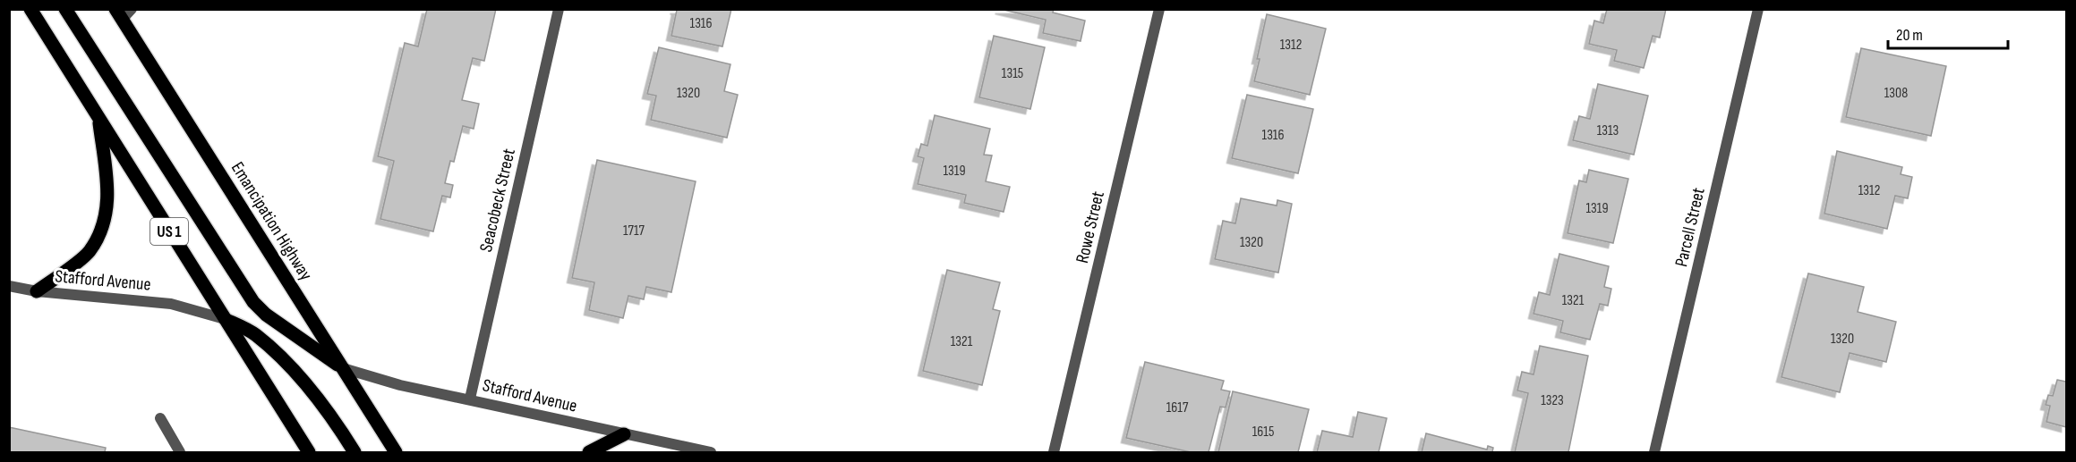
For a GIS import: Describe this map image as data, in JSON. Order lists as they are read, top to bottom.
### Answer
{
  "streets": {
    "main road": ["Emancipation Highway", "US 1"],
    "street": [
      "Seacobeck Street",
      "Rowe Street",
      "Parcell Street",
      "Stafford Avenue"
    ]
  },
  "crossings": [
    ["Seacobeck Street", "Stafford Avenue"],
    ["Emancipation Highway", "Stafford Avenue"],
    ["US 1", "Stafford Avenue"]
  ],
  "house_numbers": [
    "1316",
    "1312",
    "1315",
    "1320",
    "1308",
    "1313",
    "1316",
    "1319",
    "1312",
    "1319",
    "1717",
    "1320",
    "1321",
    "1320",
    "1321",
    "1323",
    "1617",
    "1615"
  ],
  "scale_bar": "20 m"
}
